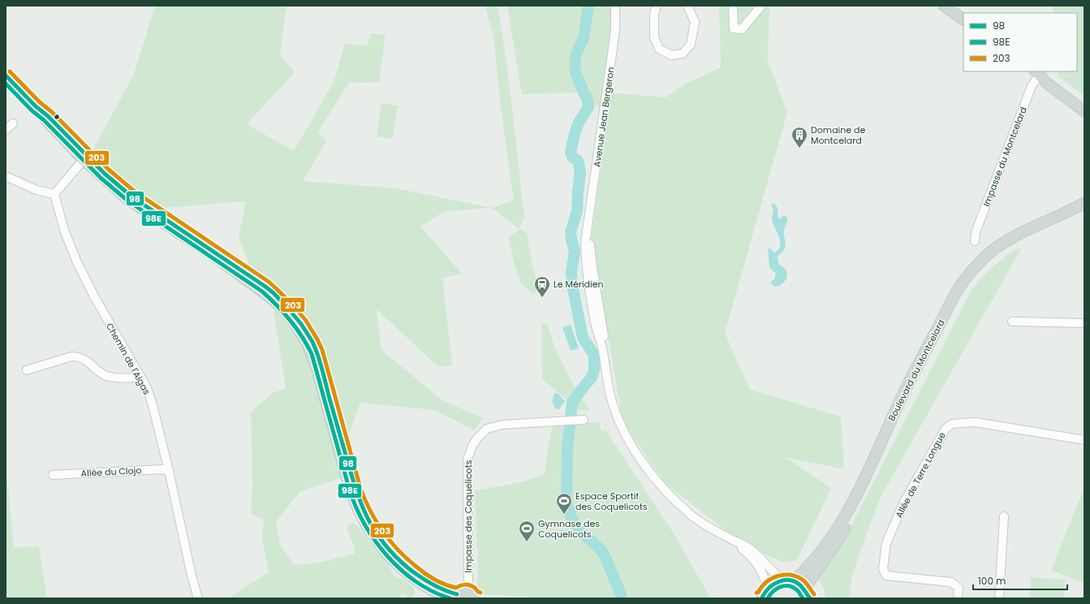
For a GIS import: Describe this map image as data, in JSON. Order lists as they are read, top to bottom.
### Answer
{
  "streets": {
    "main road": ["Boulevard du Montcelard"],
    "street": [
      "Avenue Jean Bergeron",
      "Impasse du Montcelard",
      "Chemin de l'Aigas",
      "Allée du Clojo",
      "Allée de Terre Longue",
      "Impasse des Coquelicots"
    ]
  },
  "crossings": [
    ["Avenue Jean Bergeron", "Boulevard du Montcelard"],
    ["Chemin de l'Aigas", "Allée du Clojo"]
  ],
  "places": {
    "building": ["Domaine de Montcelard"],
    "station": ["Le Méridien"],
    "sports": ["Espace Sportif des Coquelicots", "Gymnase des Coquelicots"]
  },
  "lines": ["transit line 203", "transit line 98", "transit line 98E"],
  "legend": ["98", "98E", "203"],
  "scale_bar": "100 m"
}
